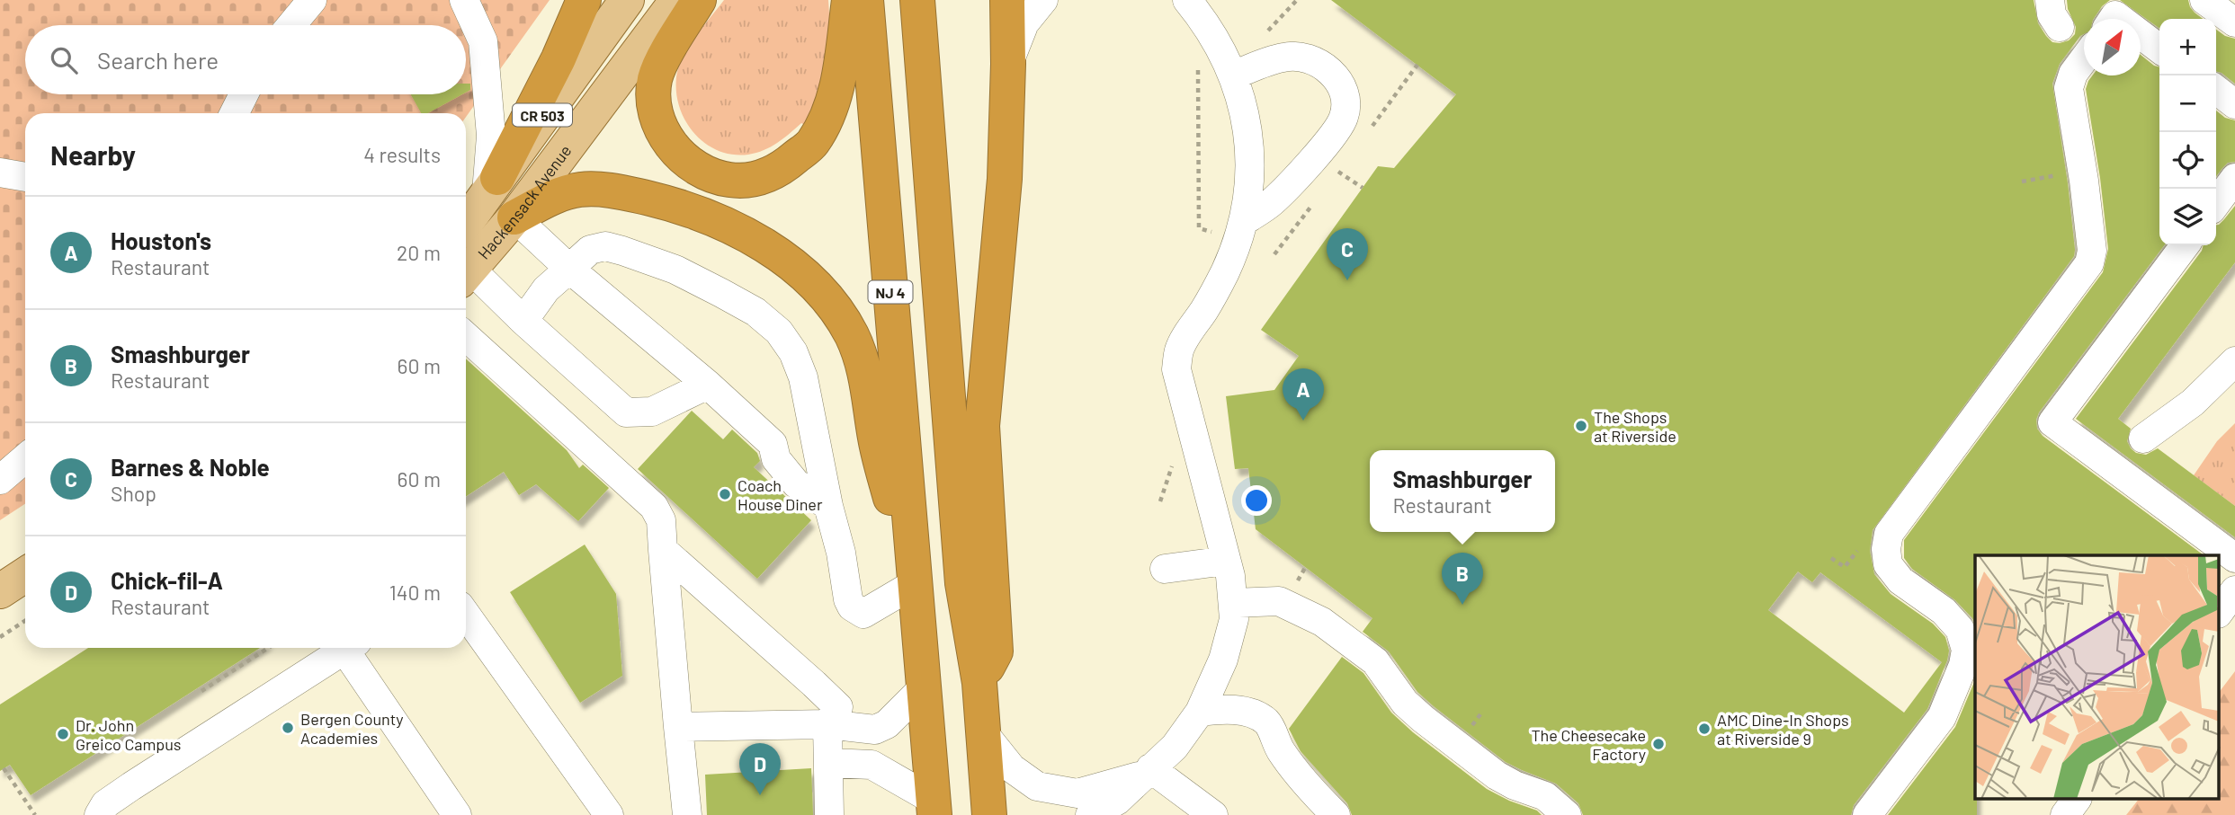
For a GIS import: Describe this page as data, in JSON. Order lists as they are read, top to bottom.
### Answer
{
  "streets": {
    "highway": ["NJ 4"],
    "main road": ["CR 503", "Hackensack Avenue"]
  },
  "places": [
    "The Shops at Riverside",
    "Coach House Diner",
    "Bergen County Academies",
    "AMC Dine-In Shops at Riverside 9",
    "Dr. John Greico Campus",
    "The Cheesecake Factory"
  ],
  "north": "top right",
  "page": {
    "map_buttons": ["+", "−"],
    "search": "Search here",
    "heading": ["Nearby", "4 results"],
    "list": [
      {
        "mark": "A",
        "name": "Houston's",
        "note": "Restaurant",
        "value": "20 m"
      },
      {
        "mark": "B",
        "name": "Smashburger",
        "note": "Restaurant",
        "value": "60 m"
      },
      {
        "mark": "C",
        "name": "Barnes & Noble",
        "note": "Shop",
        "value": "60 m"
      },
      {
        "mark": "D",
        "name": "Chick-fil-A",
        "note": "Restaurant",
        "value": "140 m"
      }
    ],
    "pins": [
      "C",
      "A",
      "B",
      "D"
    ],
    "popup": ["Smashburger", "Restaurant"]
  }
}
